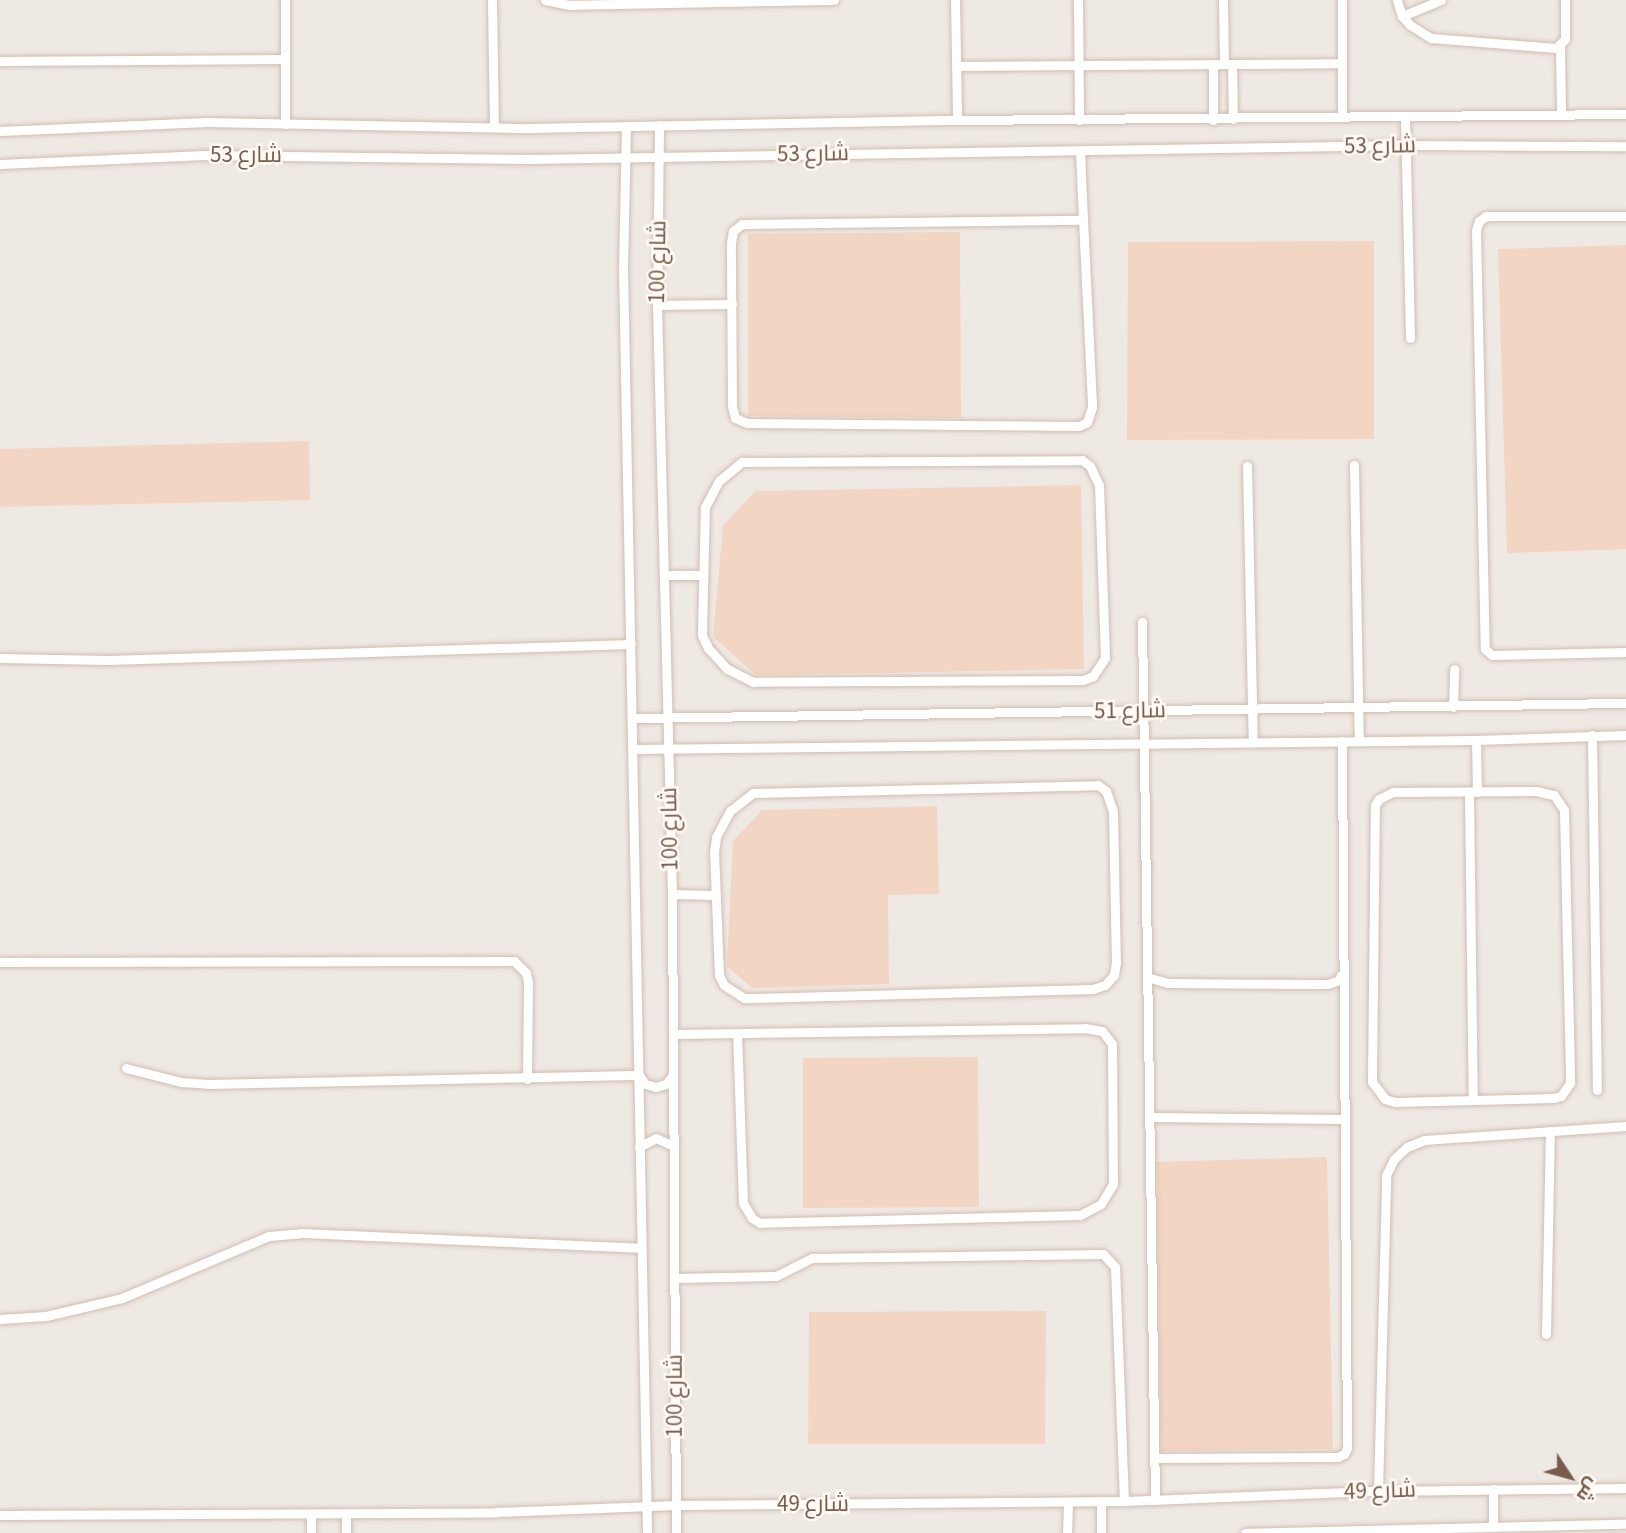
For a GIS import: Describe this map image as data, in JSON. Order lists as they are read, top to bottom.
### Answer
{
  "streets": {
    "lane": [
      "شارع 53",
      "شارع 100",
      "شارع 51",
      "شارع 49"
    ]
  },
  "crossings": [
    ["شارع 53", "شارع 100"],
    ["شارع 100", "شارع 51"],
    ["شارع 100", "شارع 49"]
  ],
  "north": "bottom right"
}
